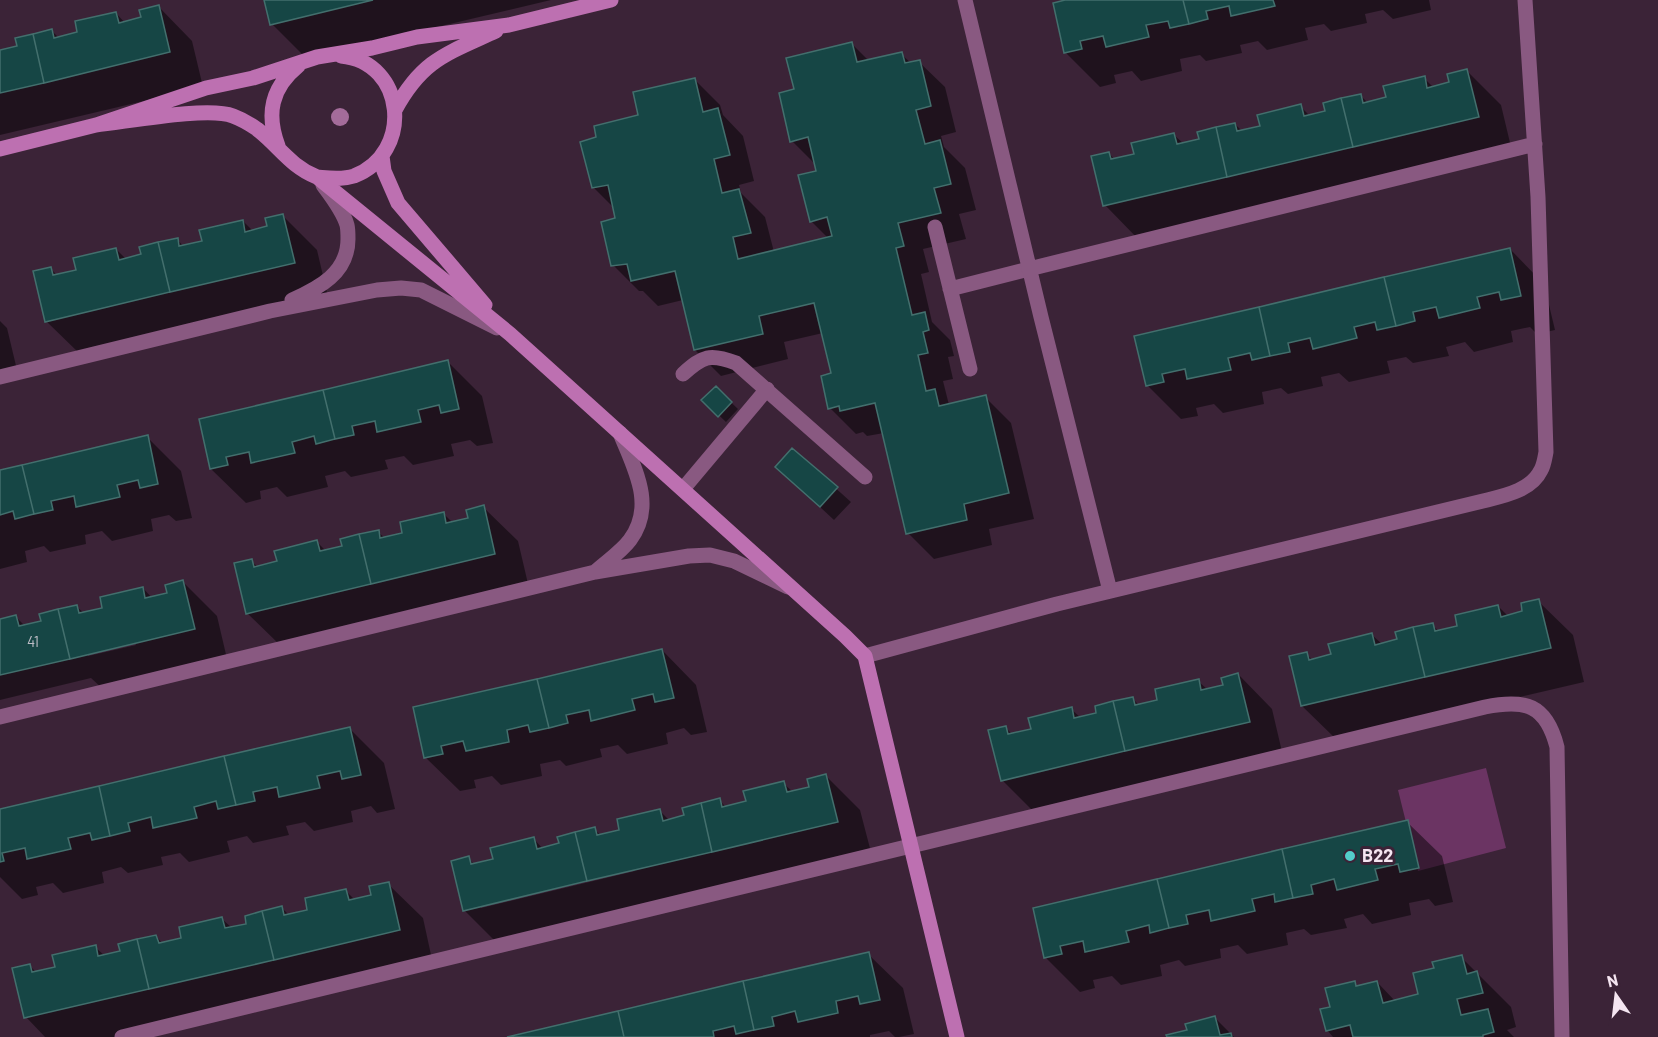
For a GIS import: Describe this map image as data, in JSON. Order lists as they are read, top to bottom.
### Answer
{
  "places": ["B22"],
  "house_numbers": ["41"],
  "north": "top"
}
